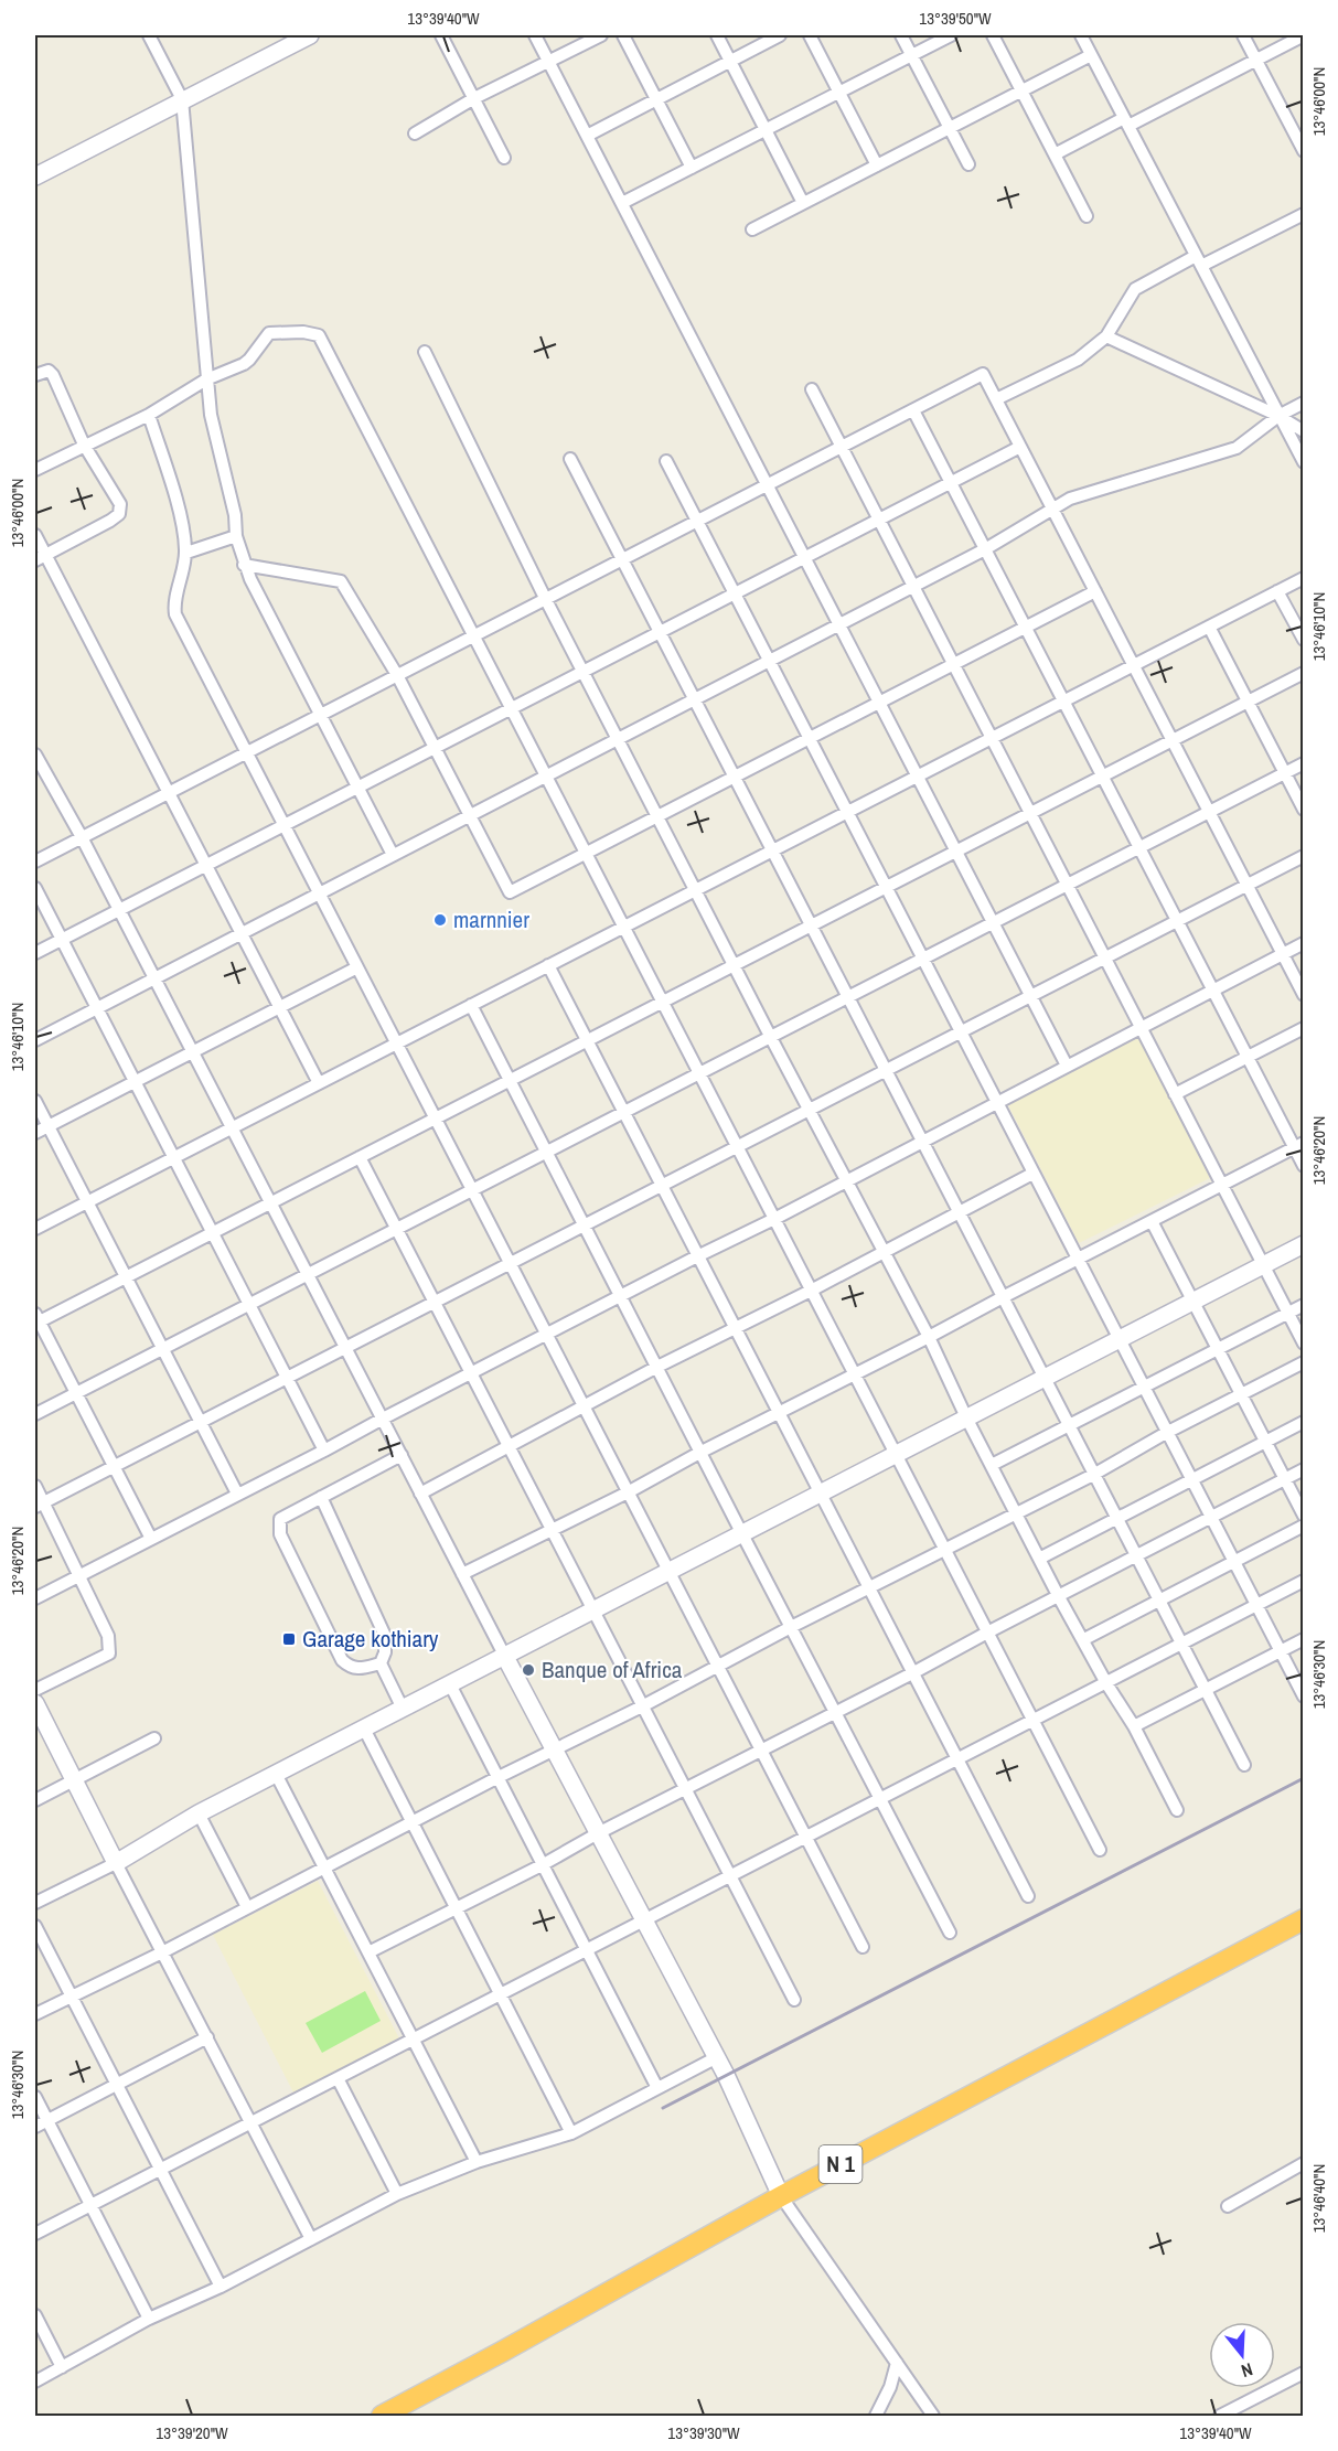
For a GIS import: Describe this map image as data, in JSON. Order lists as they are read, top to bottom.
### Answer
{
  "streets": {
    "highway": ["N 1"]
  },
  "places": {
    "other": ["marnnier", "Banque of Africa"],
    "transit": ["Garage kothiary"]
  },
  "north": "bottom",
  "coordinates": [
    "13°39'40\"W",
    "13°39'50\"W",
    "13°46'00\"N",
    "13°46'10\"N",
    "13°46'20\"N",
    "13°46'30\"N",
    "13°46'40\"N",
    "13°39'20\"W",
    "13°39'30\"W"
  ]
}
